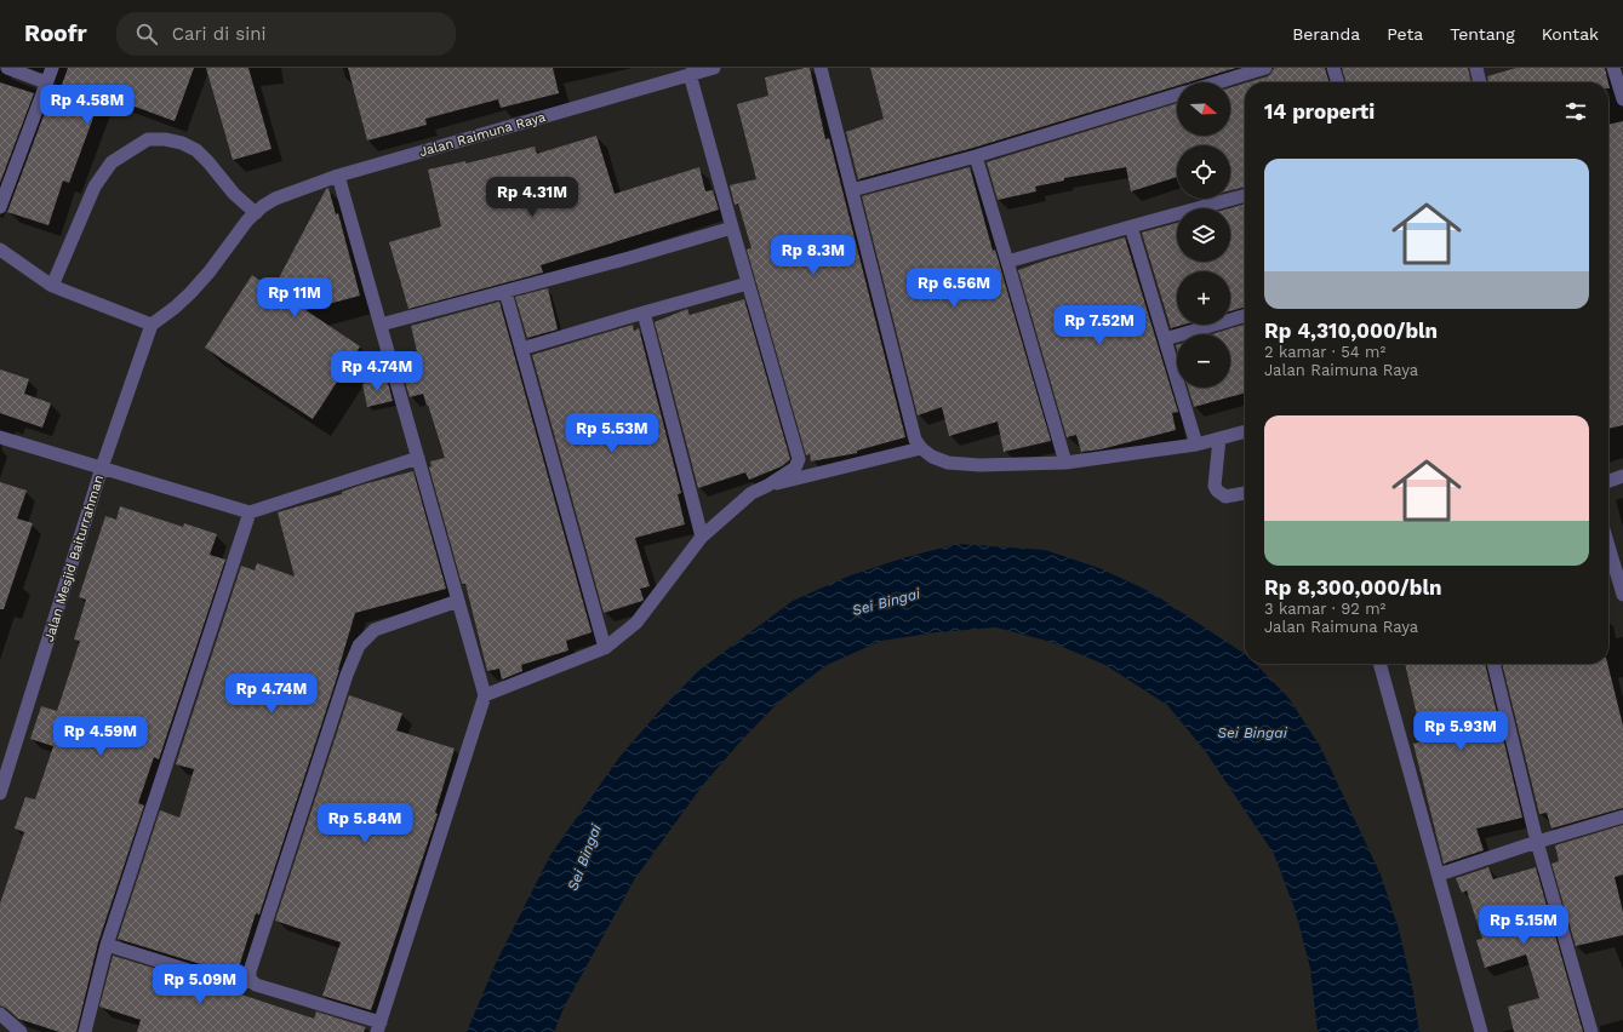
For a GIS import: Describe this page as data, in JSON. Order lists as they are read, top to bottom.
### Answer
{
  "streets": {
    "street": ["Jalan Raimuna Raya", "Jalan Mesjid Baiturrahman"]
  },
  "crossings": [
    ["Jalan Raimuna Raya", "Jalan Mesjid Baiturrahman"]
  ],
  "water": ["Sei Bingai"],
  "north": "right",
  "page": {
    "header": "Roofr",
    "search": "Cari di sini",
    "nav": [
      "Beranda",
      "Peta",
      "Tentang",
      "Kontak"
    ],
    "map_buttons": ["+", "−"],
    "heading": "14 properti",
    "price": [
      "Rp 4.58M",
      "Rp 4.31M",
      "Rp 8.3M",
      "Rp 6.56M",
      "Rp 11M",
      "Rp 7.52M",
      "Rp 4.74M",
      "Rp 5.53M",
      "Rp 4.74M",
      "Rp 5.93M",
      "Rp 4.59M",
      "Rp 5.84M",
      "Rp 5.15M",
      "Rp 5.09M"
    ],
    "list": [
      {
        "name": "Rp 4,310,000/bln",
        "note": "2 kamar · 54 m² · Jalan Raimuna Raya"
      },
      {
        "name": "Rp 8,300,000/bln",
        "note": "3 kamar · 92 m² · Jalan Raimuna Raya"
      }
    ]
  }
}
